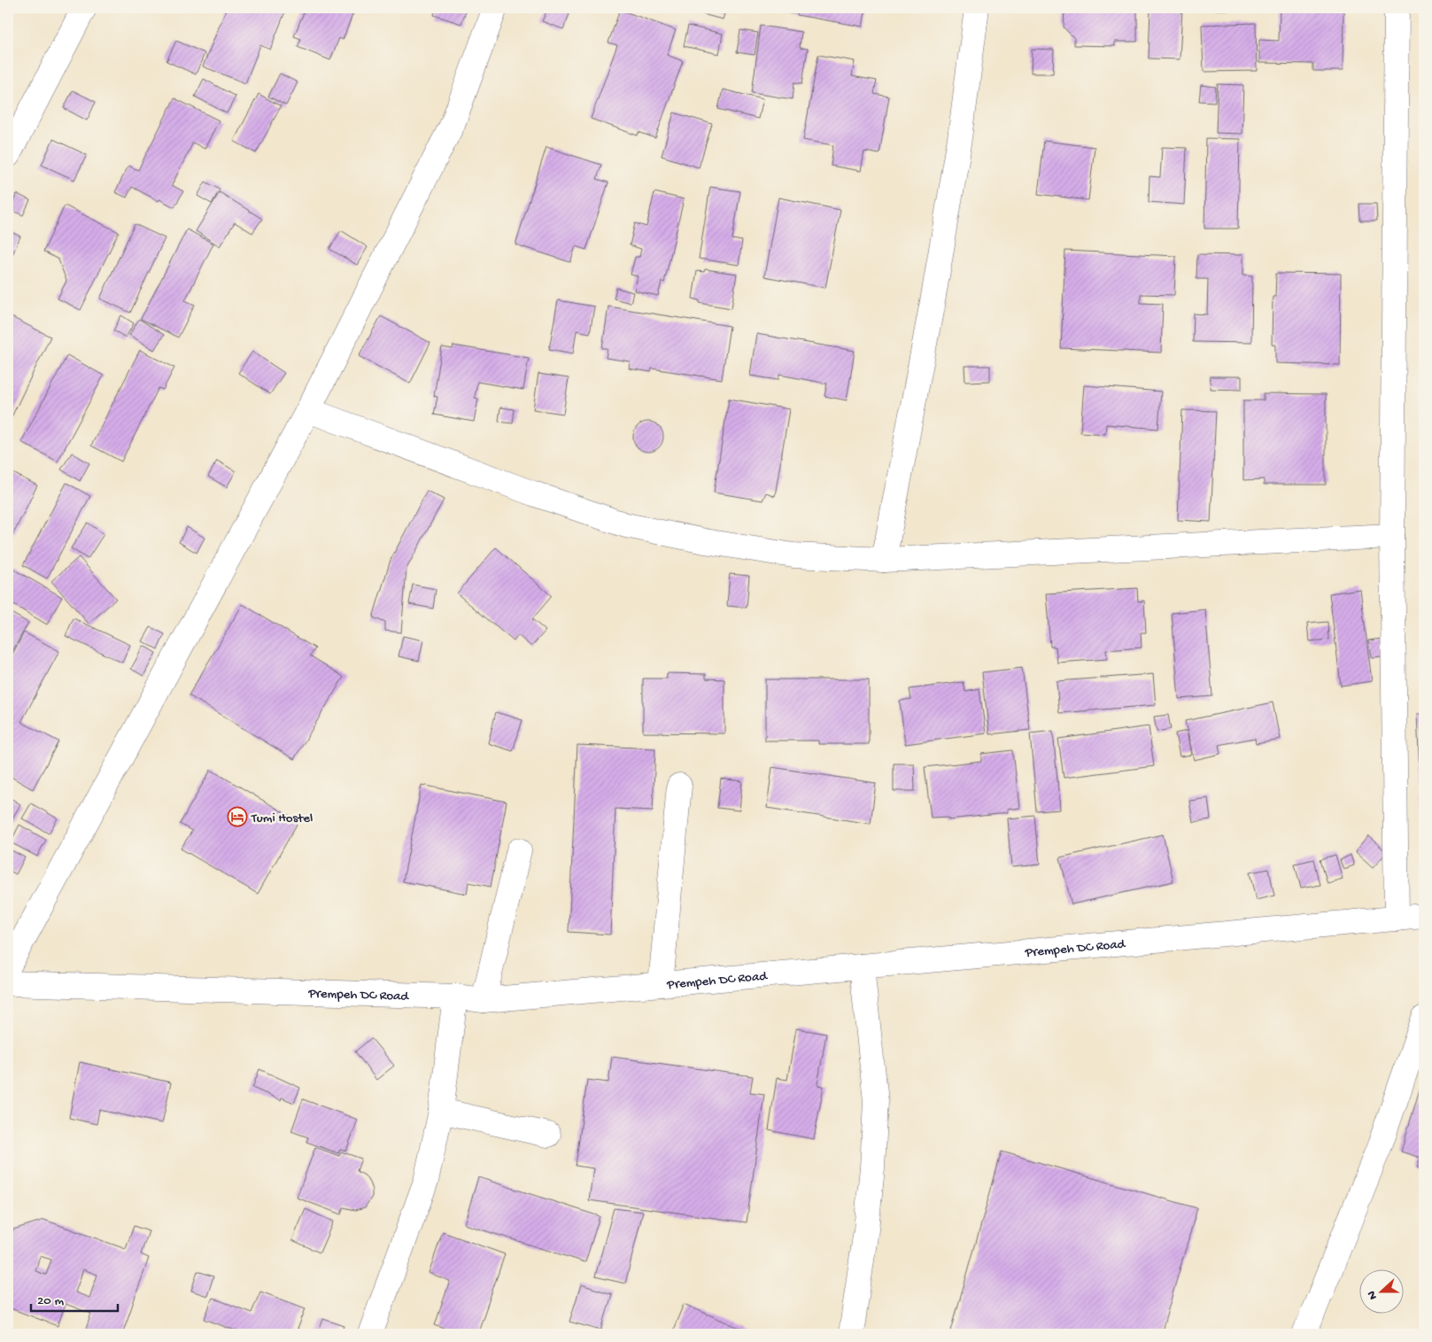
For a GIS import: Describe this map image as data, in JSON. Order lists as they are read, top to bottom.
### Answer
{
  "streets": {
    "street": ["Prempeh DC Road"]
  },
  "places": {
    "hotel": ["Tumi Hostel"]
  },
  "scale_bar": "20 m",
  "north": "left"
}
